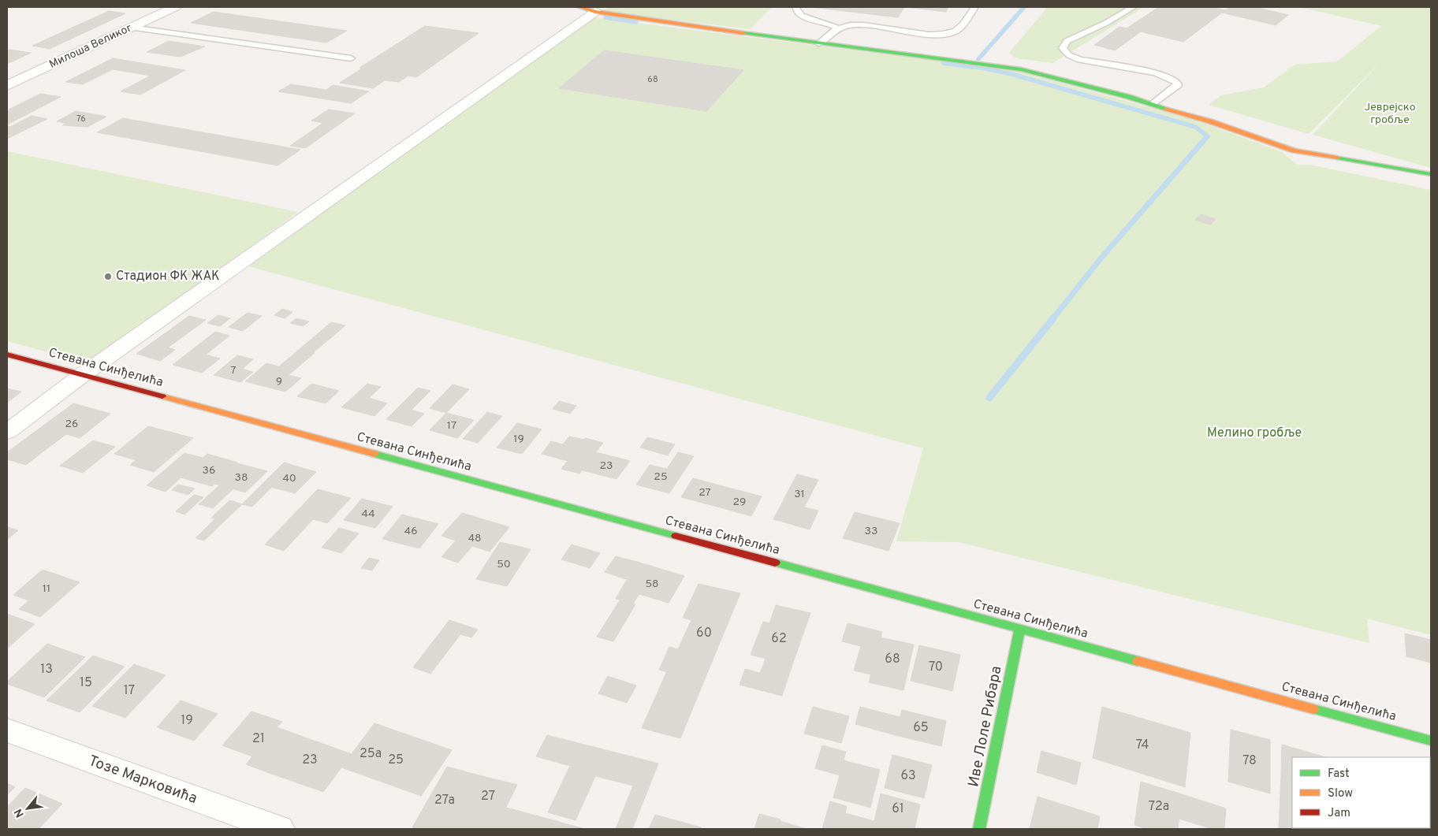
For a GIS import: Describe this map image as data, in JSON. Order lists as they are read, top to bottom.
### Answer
{
  "streets": {
    "street": [
      "Милоша Великог",
      "Стевана Синђелића",
      "Иве Лоле Рибара",
      "Тозе Марковића"
    ]
  },
  "crossings": [
    ["Стевана Синђелића", "Иве Лоле Рибара"]
  ],
  "parks": ["Јеврејско гробље", "Мелино гробље"],
  "places": ["Стадион ФК ЖАК"],
  "house_numbers": [
    "68",
    "76",
    "7",
    "9",
    "26",
    "17",
    "19",
    "23",
    "36",
    "25",
    "38",
    "40",
    "27",
    "31",
    "29",
    "44",
    "46",
    "33",
    "48",
    "50",
    "58",
    "11",
    "60",
    "62",
    "68",
    "70",
    "13",
    "15",
    "17",
    "19",
    "65",
    "21",
    "74",
    "25a",
    "23",
    "25",
    "78",
    "63",
    "27",
    "27a",
    "72a",
    "61"
  ],
  "legend": ["Fast", "Slow", "Jam"],
  "north": "bottom left"
}
